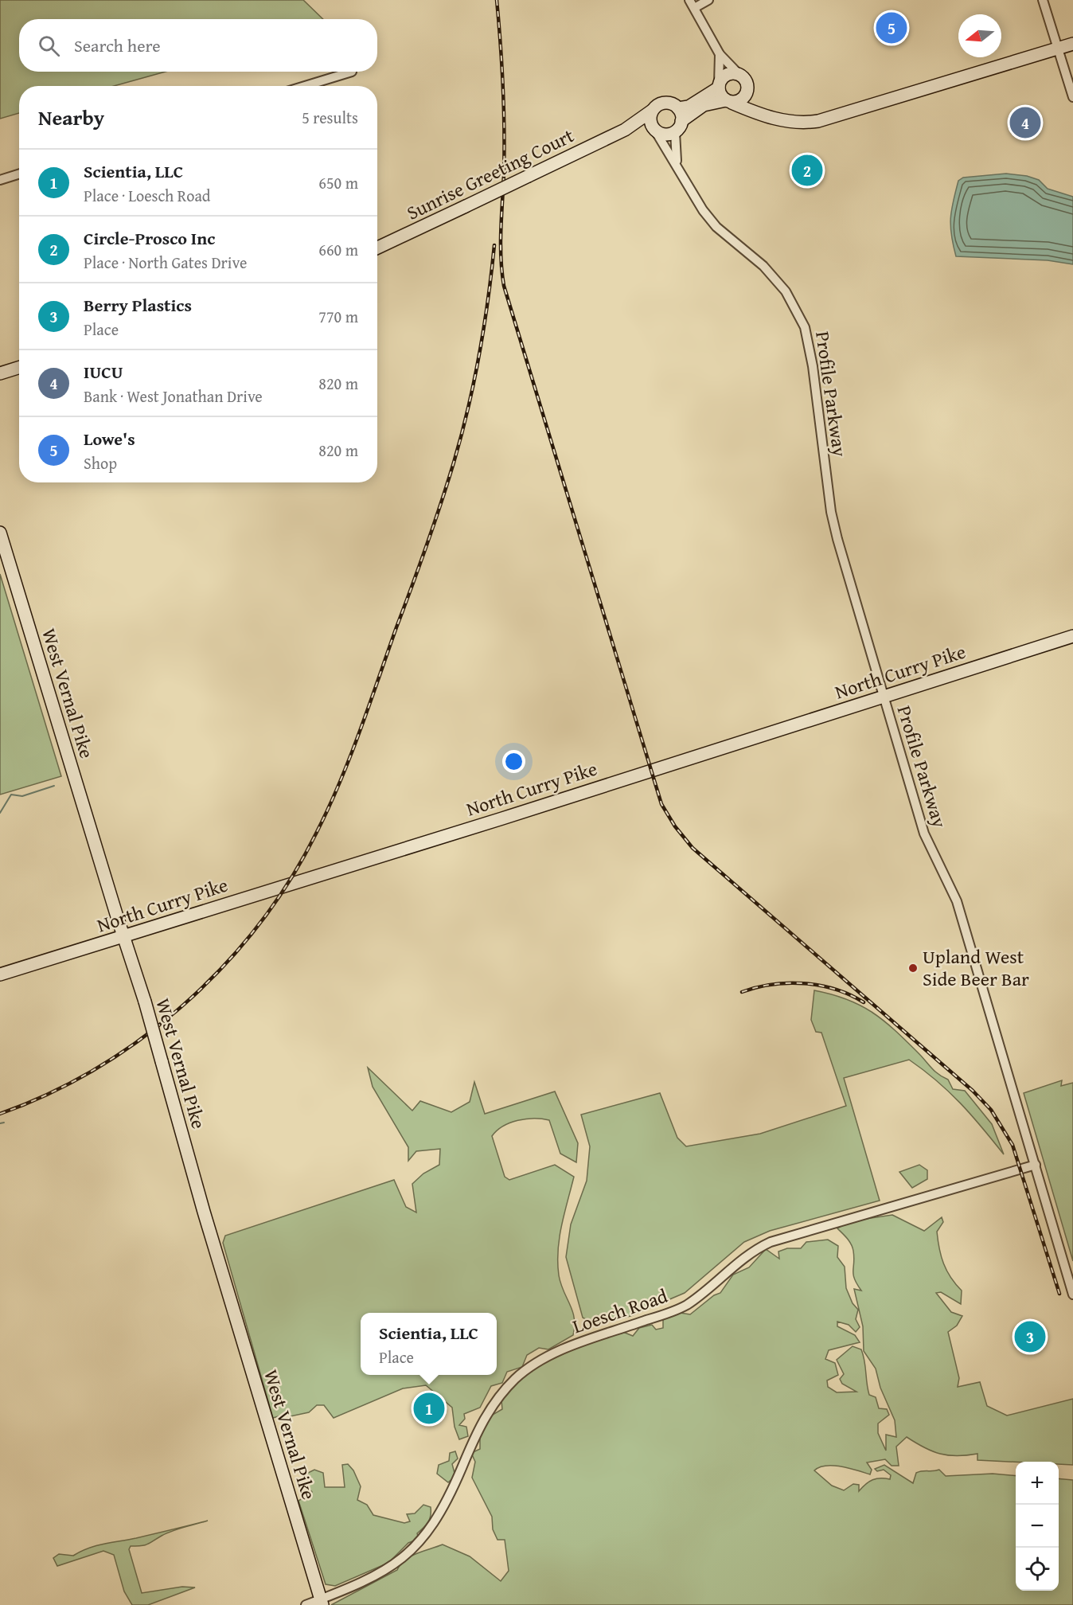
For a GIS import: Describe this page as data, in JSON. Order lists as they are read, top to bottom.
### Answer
{
  "streets": {
    "street": [
      "Sunrise Greeting Court",
      "Profile Parkway",
      "North Curry Pike",
      "West Vernal Pike",
      "Loesch Road"
    ]
  },
  "crossings": [
    ["Sunrise Greeting Court", "Profile Parkway"],
    ["Profile Parkway", "North Curry Pike"],
    ["Profile Parkway", "Loesch Road"],
    ["North Curry Pike", "West Vernal Pike"],
    ["West Vernal Pike", "Loesch Road"]
  ],
  "places": ["Upland West Side Beer Bar"],
  "north": "left",
  "page": {
    "pins": [
      "5",
      "4",
      "2",
      "3",
      "1"
    ],
    "search": "Search here",
    "heading": ["Nearby", "5 results"],
    "list": [
      {
        "mark": "1",
        "name": "Scientia, LLC",
        "note": "Place · Loesch Road",
        "value": "650 m"
      },
      {
        "mark": "2",
        "name": "Circle-Prosco Inc",
        "note": "Place · North Gates Drive",
        "value": "660 m"
      },
      {
        "mark": "3",
        "name": "Berry Plastics",
        "note": "Place",
        "value": "770 m"
      },
      {
        "mark": "4",
        "name": "IUCU",
        "note": "Bank · West Jonathan Drive",
        "value": "820 m"
      },
      {
        "mark": "5",
        "name": "Lowe's",
        "note": "Shop",
        "value": "820 m"
      }
    ],
    "popup": ["Scientia, LLC", "Place"],
    "map_buttons": ["+", "−"]
  }
}
